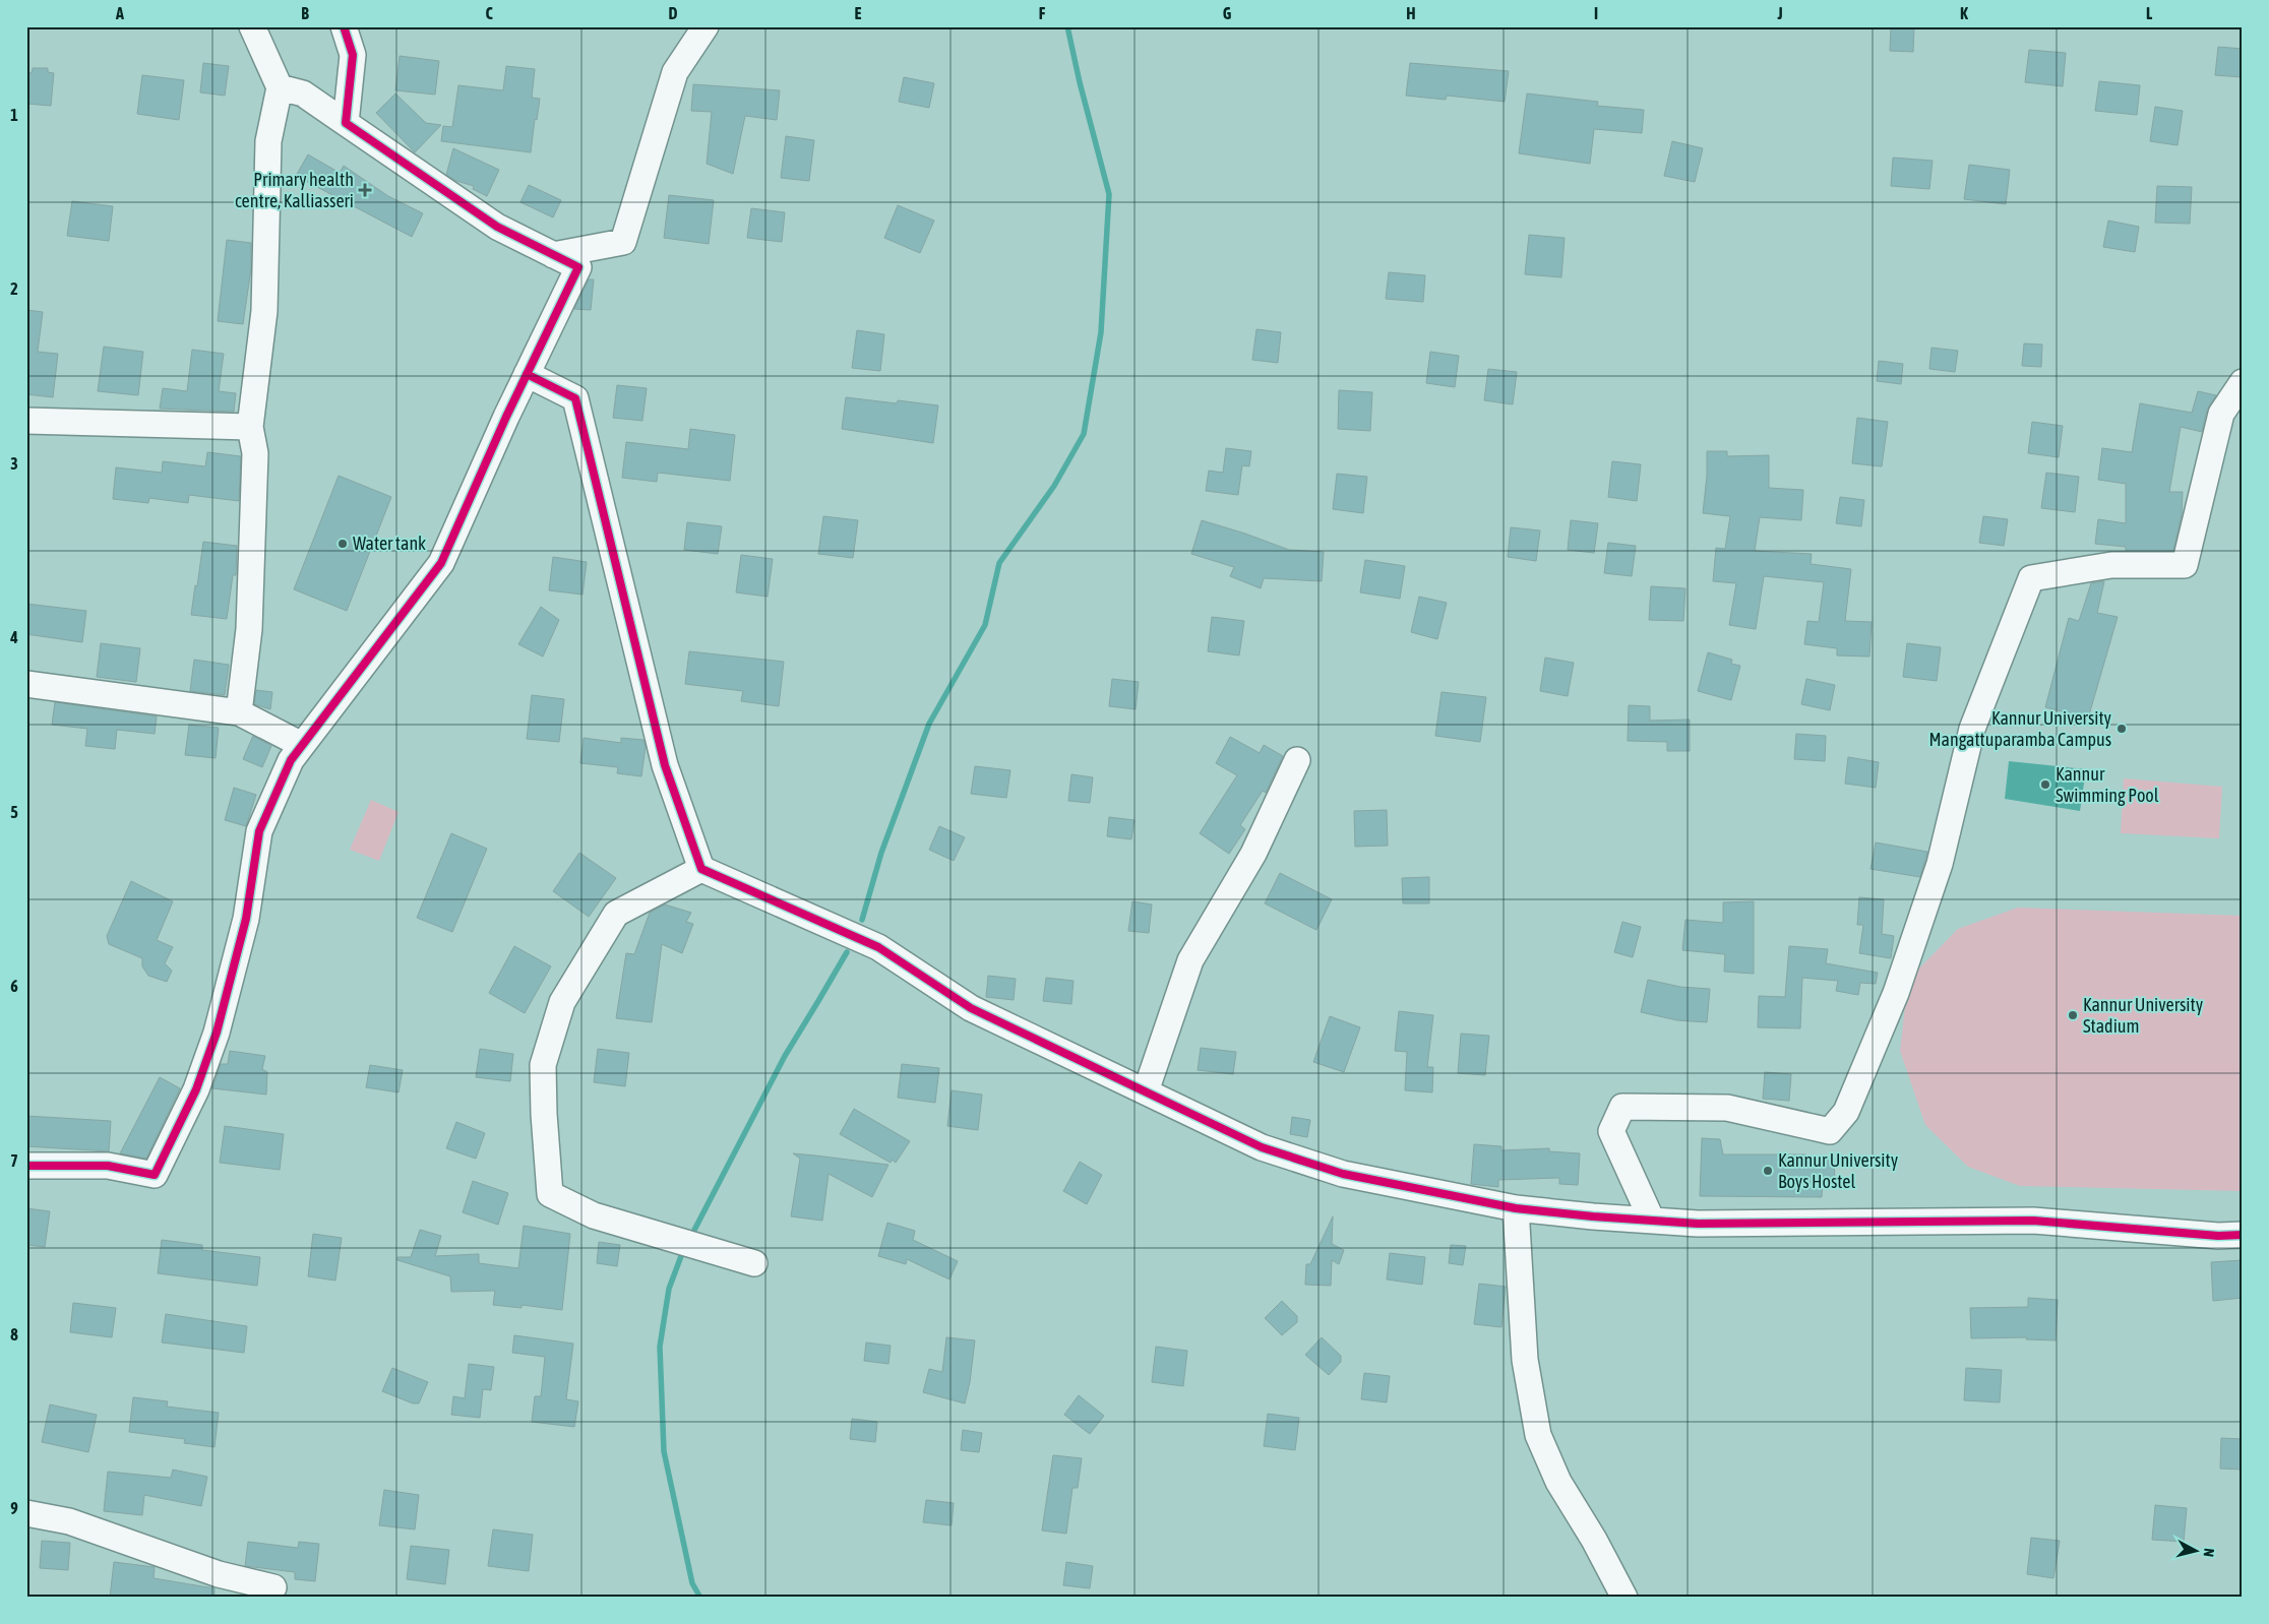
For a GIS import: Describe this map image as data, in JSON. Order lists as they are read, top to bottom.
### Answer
{
  "places": {
    "health": ["Primary health centre, Kalliasseri"],
    "other": [
      "Water tank",
      "Kannur University Mangattuparamba Campus",
      "Kannur Swimming Pool",
      "Kannur University Stadium",
      "Kannur University Boys Hostel"
    ]
  },
  "north": "right",
  "grid": {
    "columns": [
      "A",
      "B",
      "C",
      "D",
      "E",
      "F",
      "G",
      "H",
      "I",
      "J",
      "K",
      "L"
    ],
    "rows": [
      "1",
      "2",
      "3",
      "4",
      "5",
      "6",
      "7",
      "8",
      "9"
    ]
  }
}
